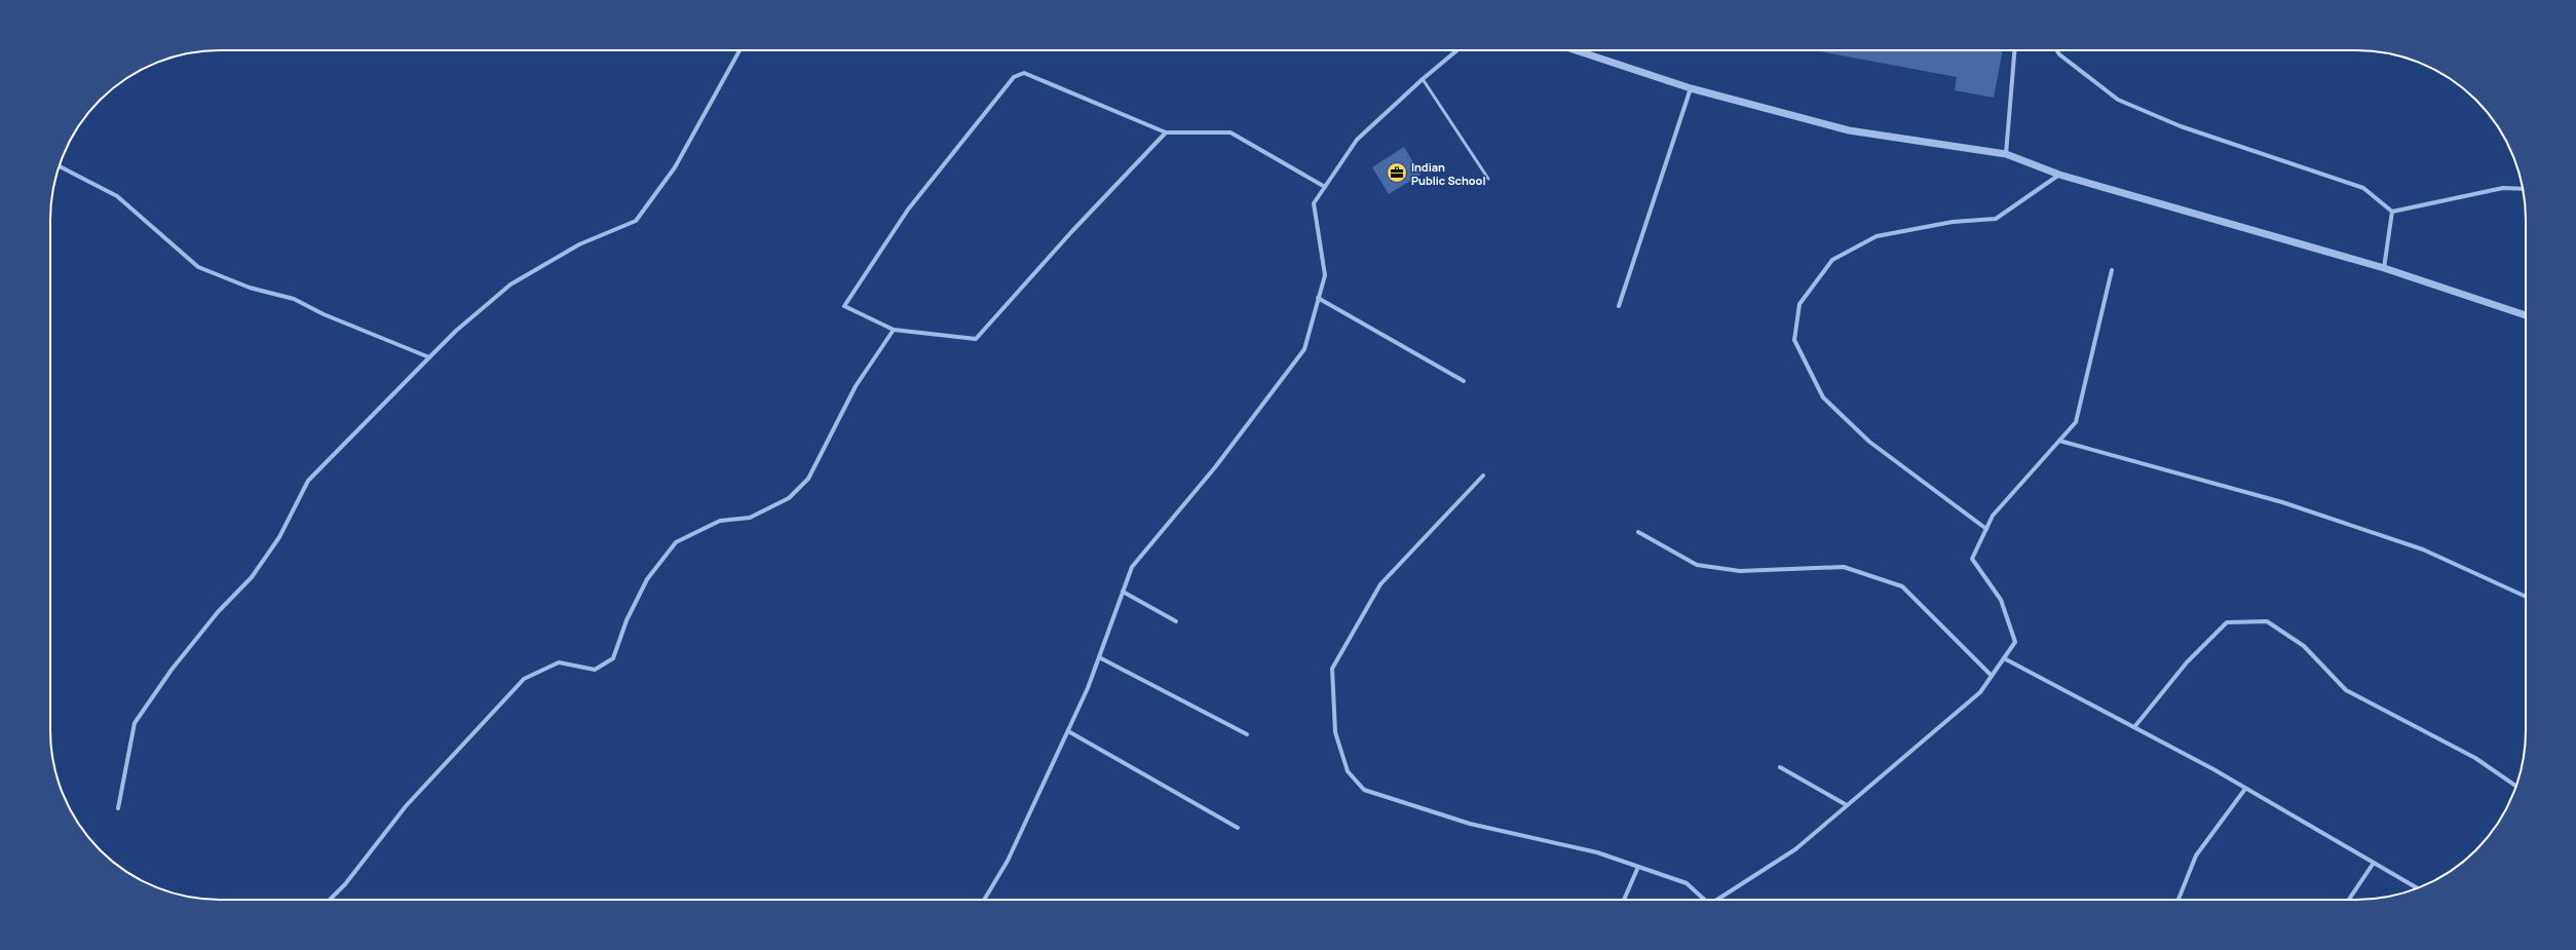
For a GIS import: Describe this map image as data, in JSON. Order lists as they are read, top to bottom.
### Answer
{
  "places": {
    "office": ["Indian Public School"]
  }
}
